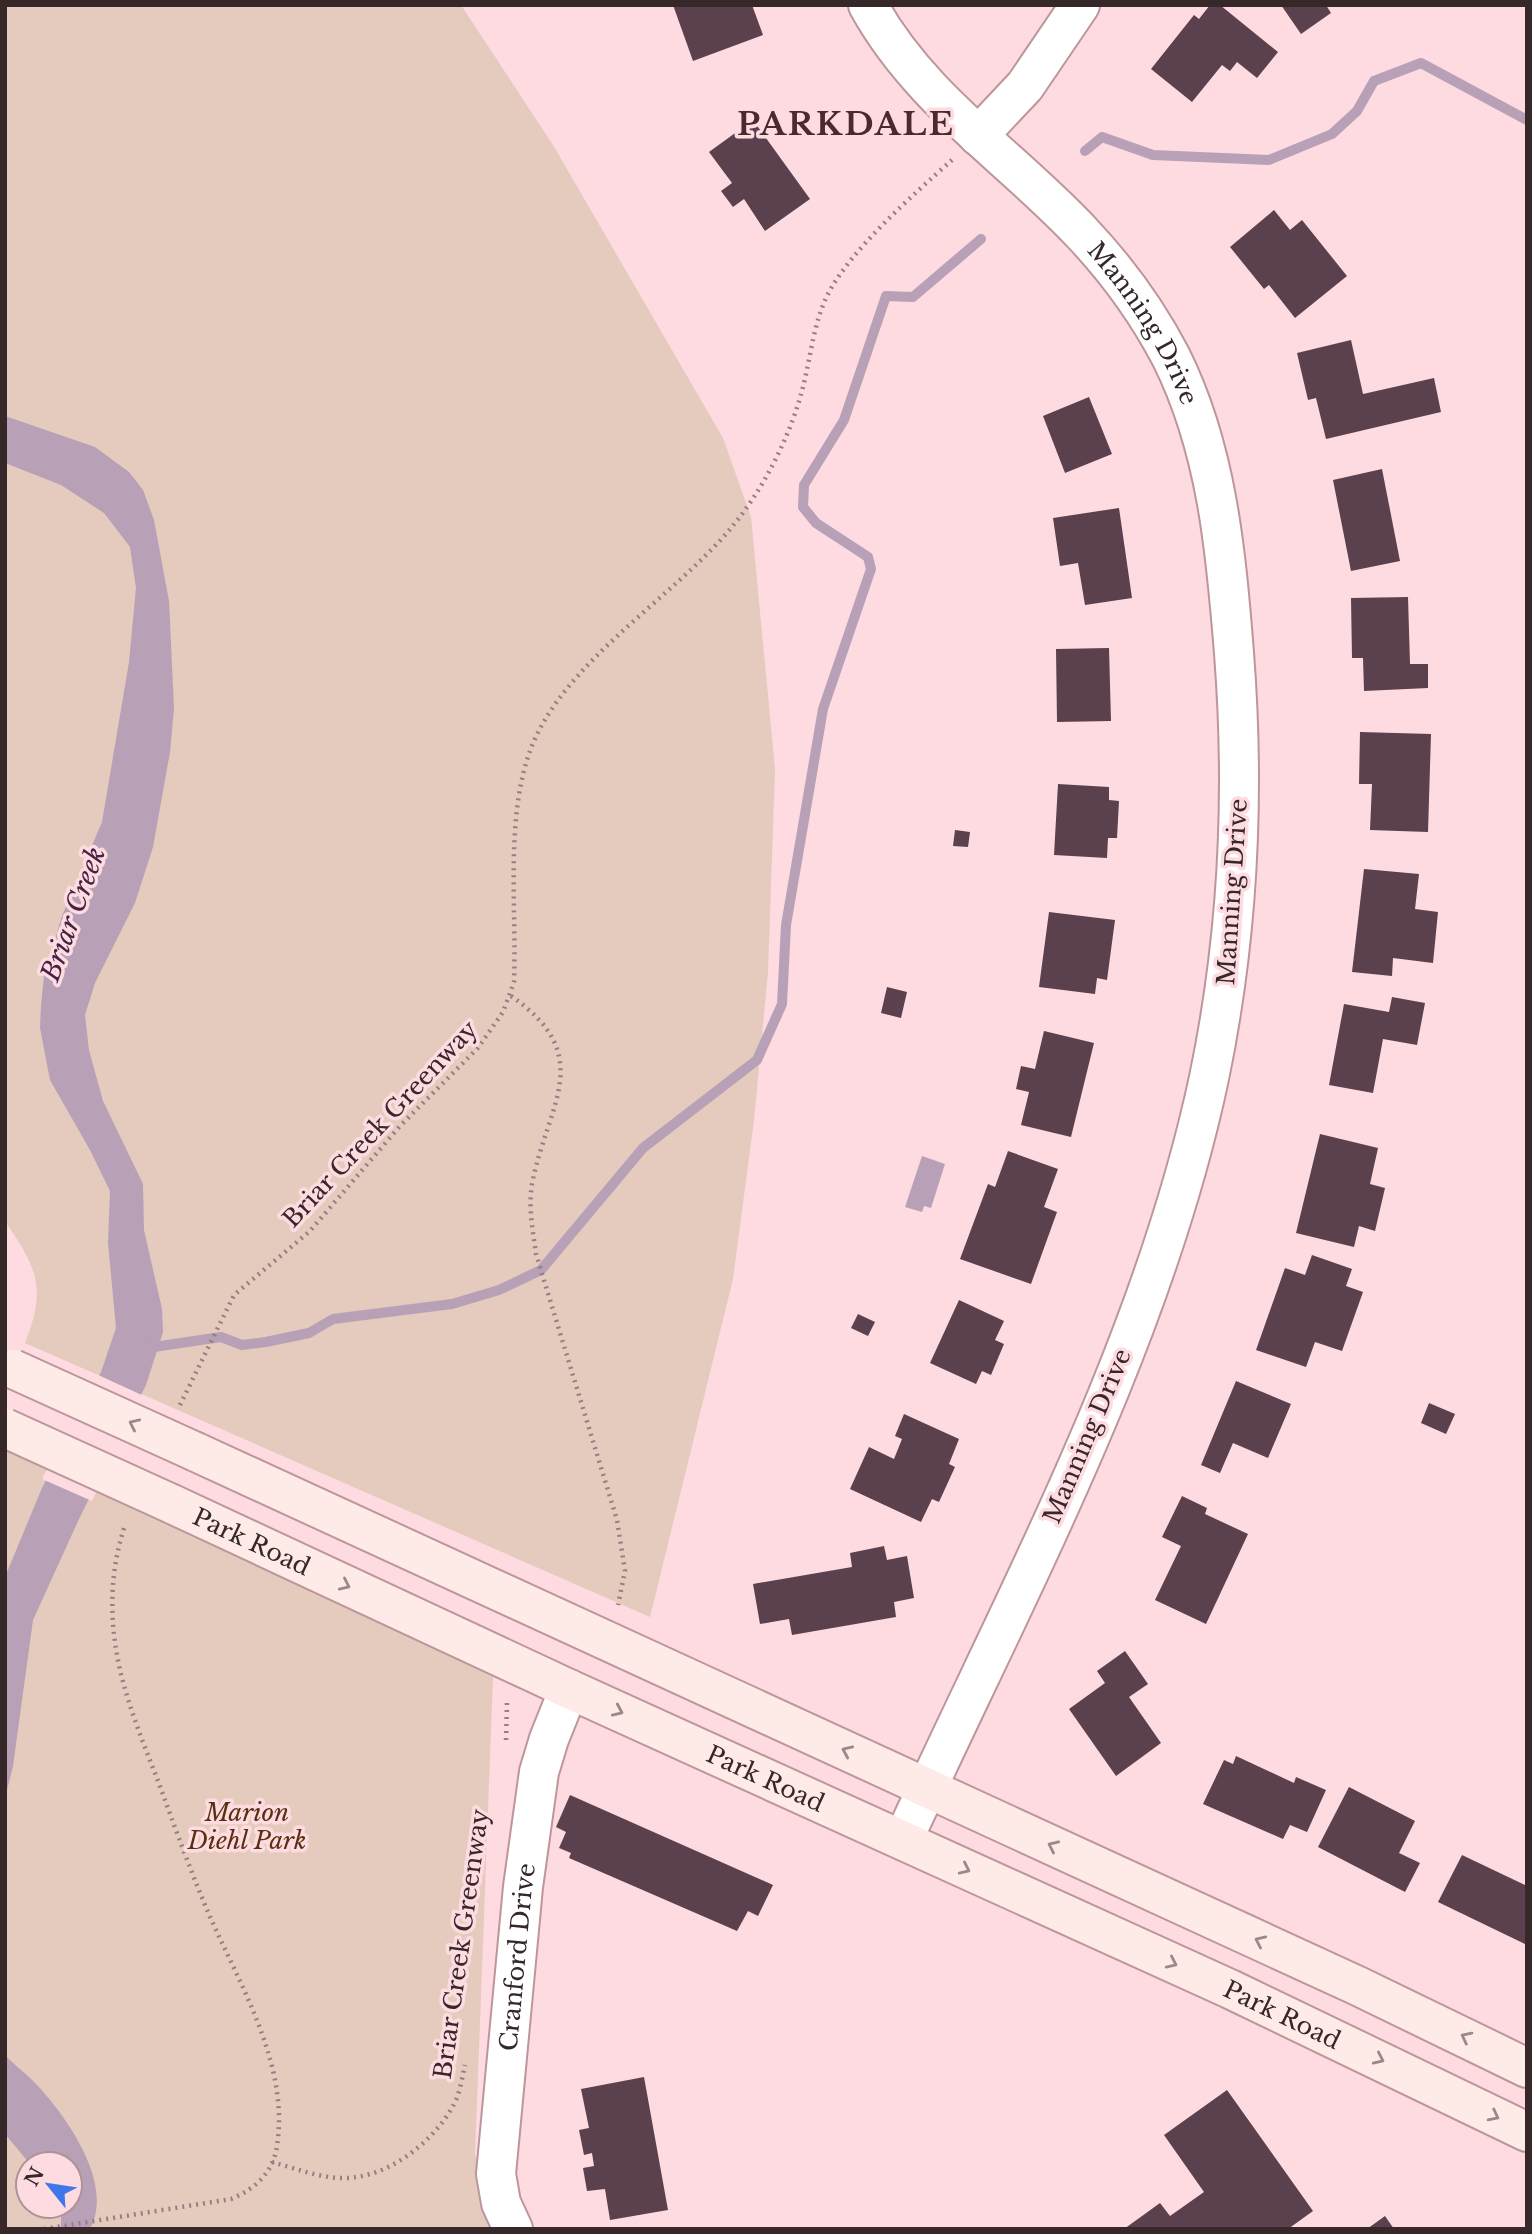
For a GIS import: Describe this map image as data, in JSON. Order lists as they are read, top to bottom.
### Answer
{
  "streets": {
    "main road": ["Park Road"],
    "street": ["Manning Drive", "Cranford Drive"],
    "path": ["Briar Creek Greenway"]
  },
  "crossings": [
    ["Manning Drive", "Briar Creek Greenway"],
    ["Manning Drive", "Park Road"],
    ["Park Road", "Cranford Drive"]
  ],
  "districts": ["PARKDALE"],
  "water": ["Briar Creek"],
  "parks": ["Marion Diehl Park"],
  "north": "top left"
}
